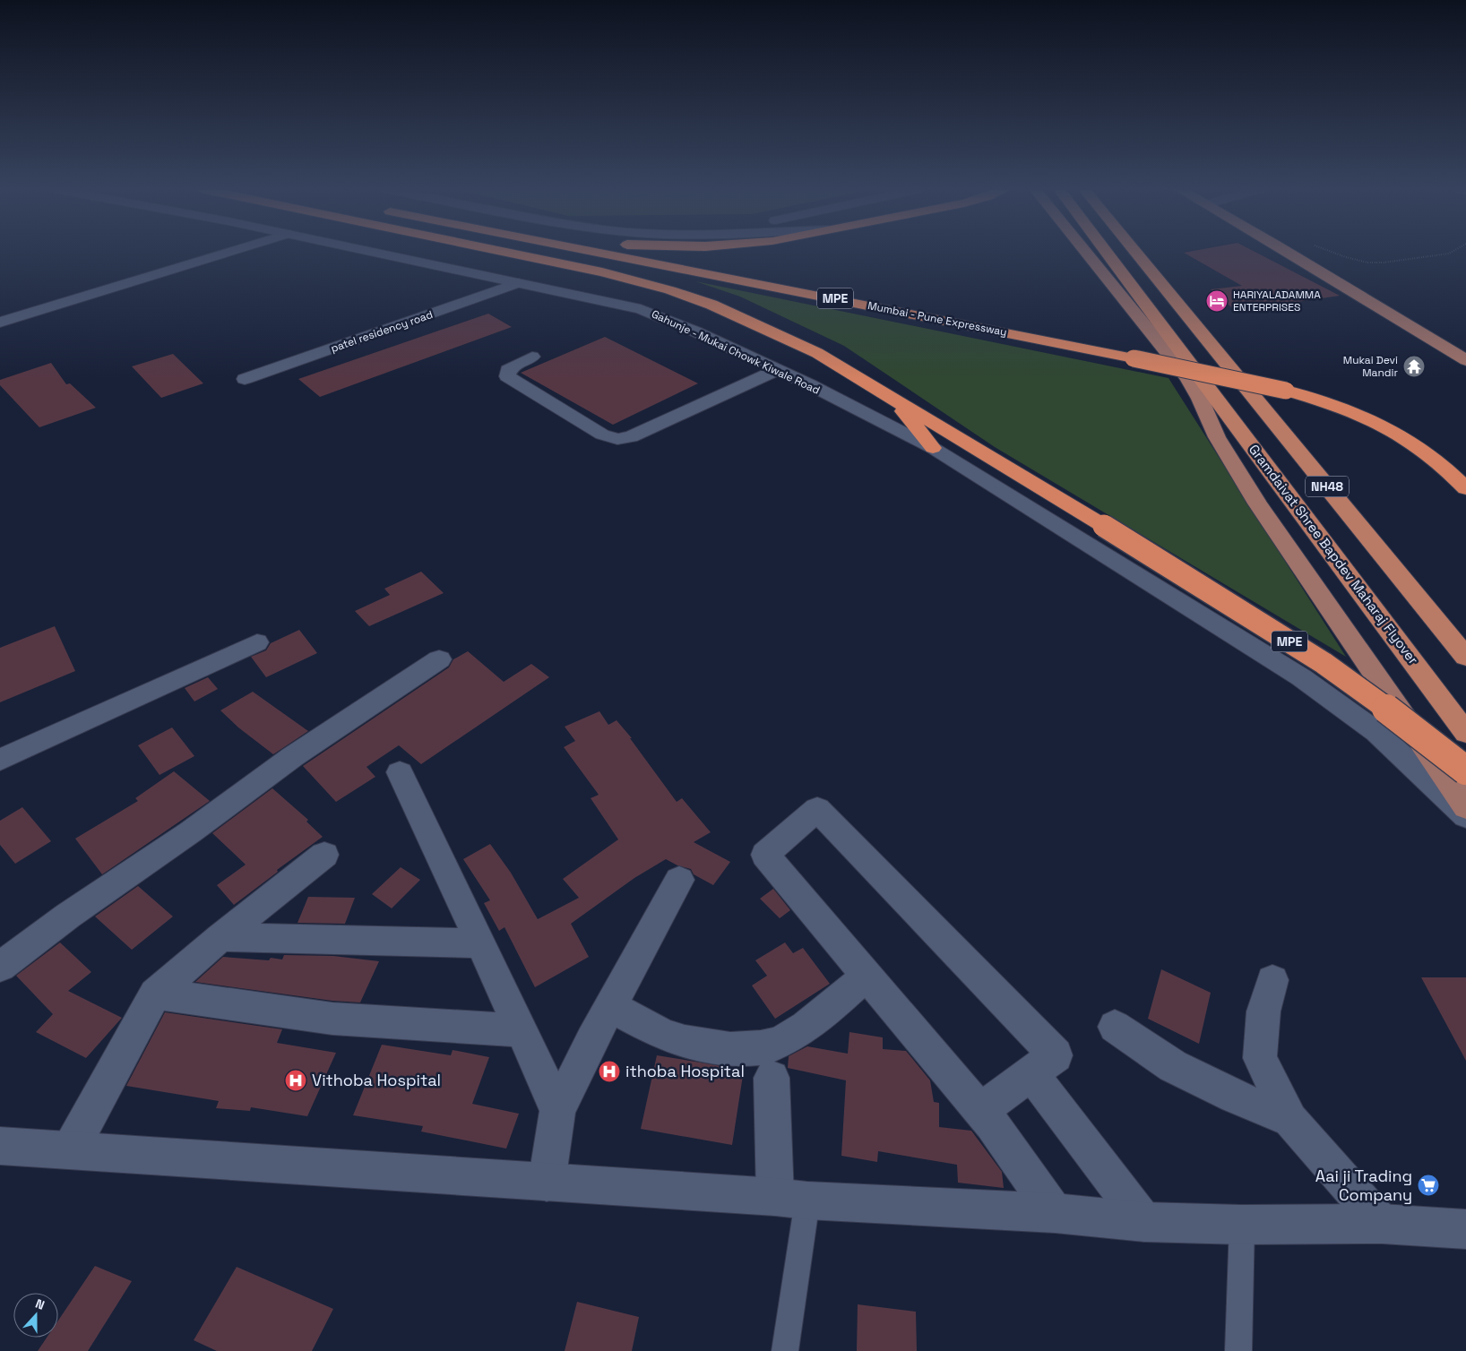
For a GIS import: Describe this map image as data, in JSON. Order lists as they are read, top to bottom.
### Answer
{
  "streets": {
    "highway": [
      "MPE",
      "Mumbai - Pune Expressway",
      "NH48",
      "Gramdaivat Shree Bapdev Maharaj Flyover"
    ],
    "street": ["patel residency road", "Gahunje - Mukai Chowk Kiwale Road"]
  },
  "crossings": [
    ["patel residency road", "Gahunje - Mukai Chowk Kiwale Road"],
    ["NH48", "Gramdaivat Shree Bapdev Maharaj Flyover"]
  ],
  "places": {
    "hotel": ["HARIYALADAMMA ENTERPRISES"],
    "temple": ["Mukai Devi Mandir"],
    "hospital": ["ithoba Hospital", "Vithoba Hospital"],
    "supermarket": ["Aai ji Trading Company"]
  },
  "north": "top"
}
